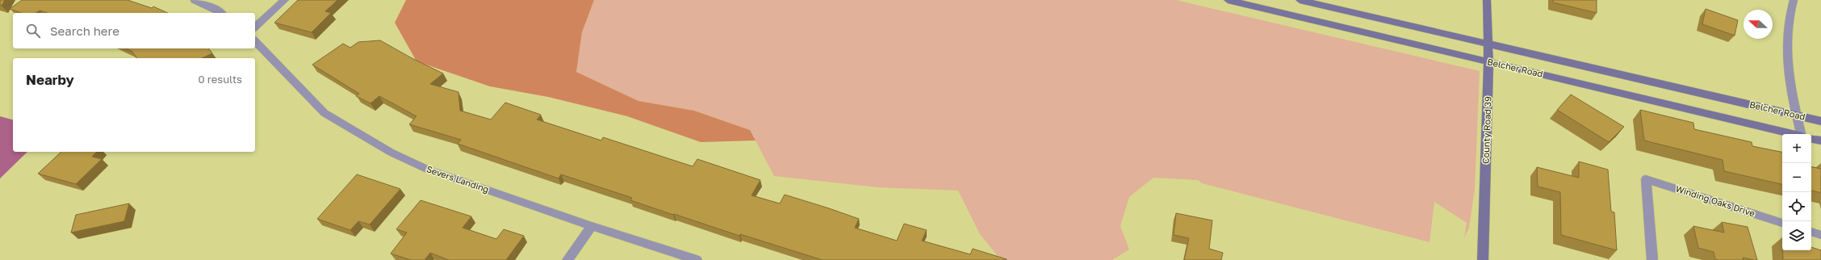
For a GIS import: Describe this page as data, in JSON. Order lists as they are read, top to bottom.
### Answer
{
  "streets": {
    "main road": ["Belcher Road", "County Road 39"],
    "street": ["Severs Landing", "Winding Oaks Drive"]
  },
  "crossings": [
    ["Belcher Road", "County Road 39"]
  ],
  "north": "left",
  "page": {
    "search": "Search here",
    "heading": ["Nearby", "0 results"],
    "map_buttons": ["+", "−"]
  }
}
